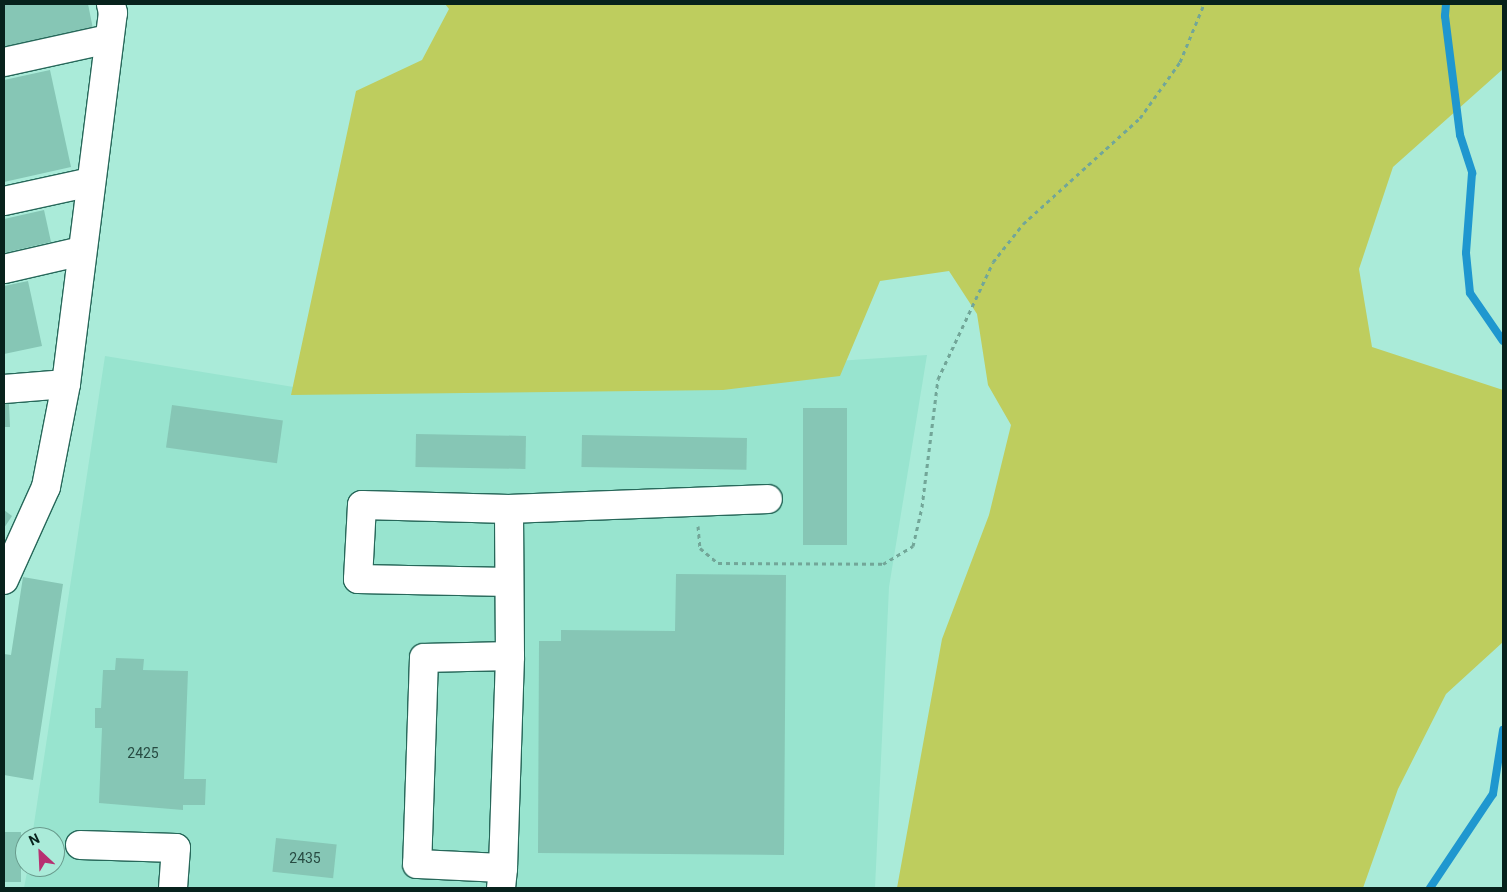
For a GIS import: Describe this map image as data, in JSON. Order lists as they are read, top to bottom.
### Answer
{
  "house_numbers": ["2425", "2435"],
  "north": "top left"
}
